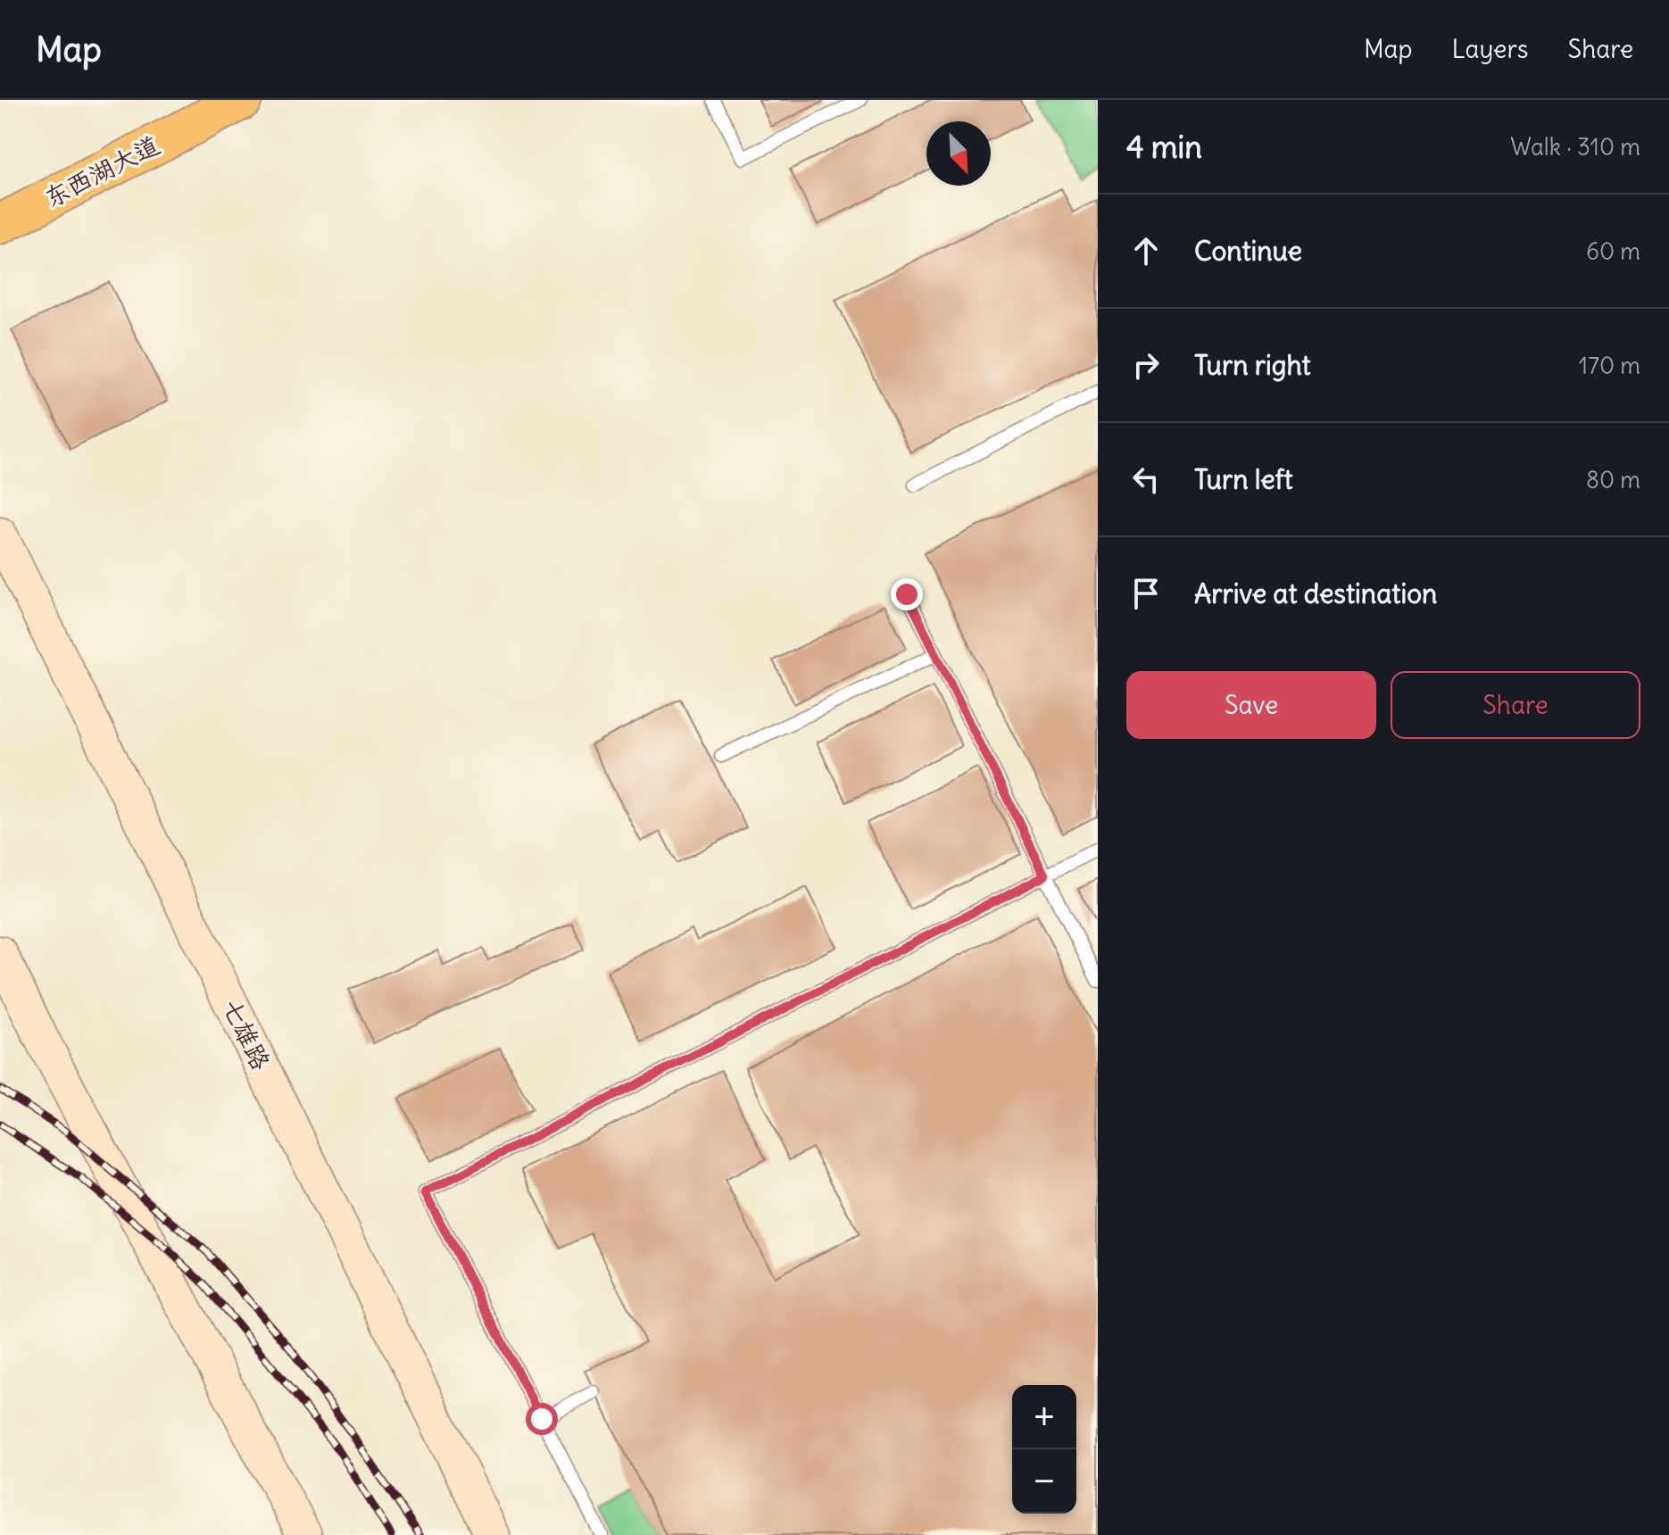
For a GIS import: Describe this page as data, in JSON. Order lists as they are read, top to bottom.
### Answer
{
  "streets": {
    "highway": ["东西湖大道"],
    "street": ["七雄路"]
  },
  "north": "bottom right",
  "page": {
    "header": "Map",
    "nav": ["Map", "Layers", "Share"],
    "heading": ["4 min", "Walk · 310 m"],
    "list": [
      ["Continue", "60 m"],
      ["Turn right", "170 m"],
      ["Turn left", "80 m"],
      "Arrive at destination"
    ],
    "buttons": ["Save", "Share"],
    "map_buttons": ["+", "−"]
  }
}
